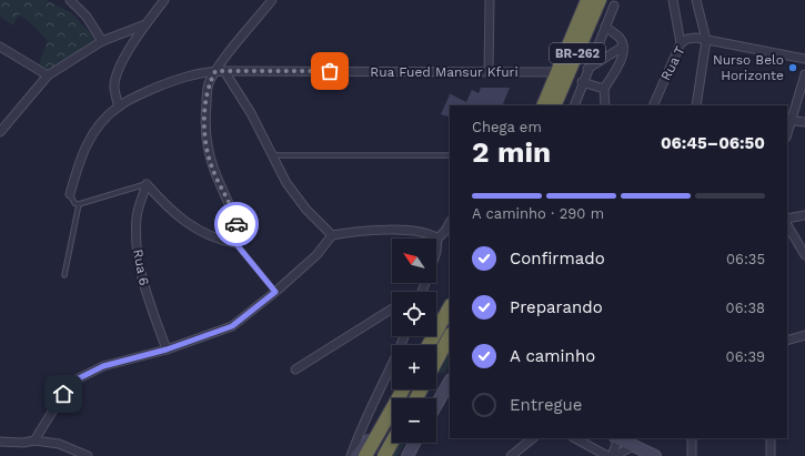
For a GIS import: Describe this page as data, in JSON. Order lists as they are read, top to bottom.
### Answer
{
  "streets": {
    "highway": ["BR-262"],
    "street": ["Rua T", "Rua Fued Mansur Kfuri", "Rua 6"]
  },
  "crossings": [
    ["BR-262", "Rua Fued Mansur Kfuri"]
  ],
  "places": ["Nurso Belo Horizonte"],
  "north": "top left",
  "page": {
    "heading": ["2 min", "Chega em", "06:45–06:50"],
    "bar": "A caminho · 290 m",
    "list": [
      ["Confirmado", "06:35"],
      ["Preparando", "06:38"],
      ["A caminho", "06:39"],
      "Entregue"
    ],
    "map_buttons": ["+", "−"]
  }
}
